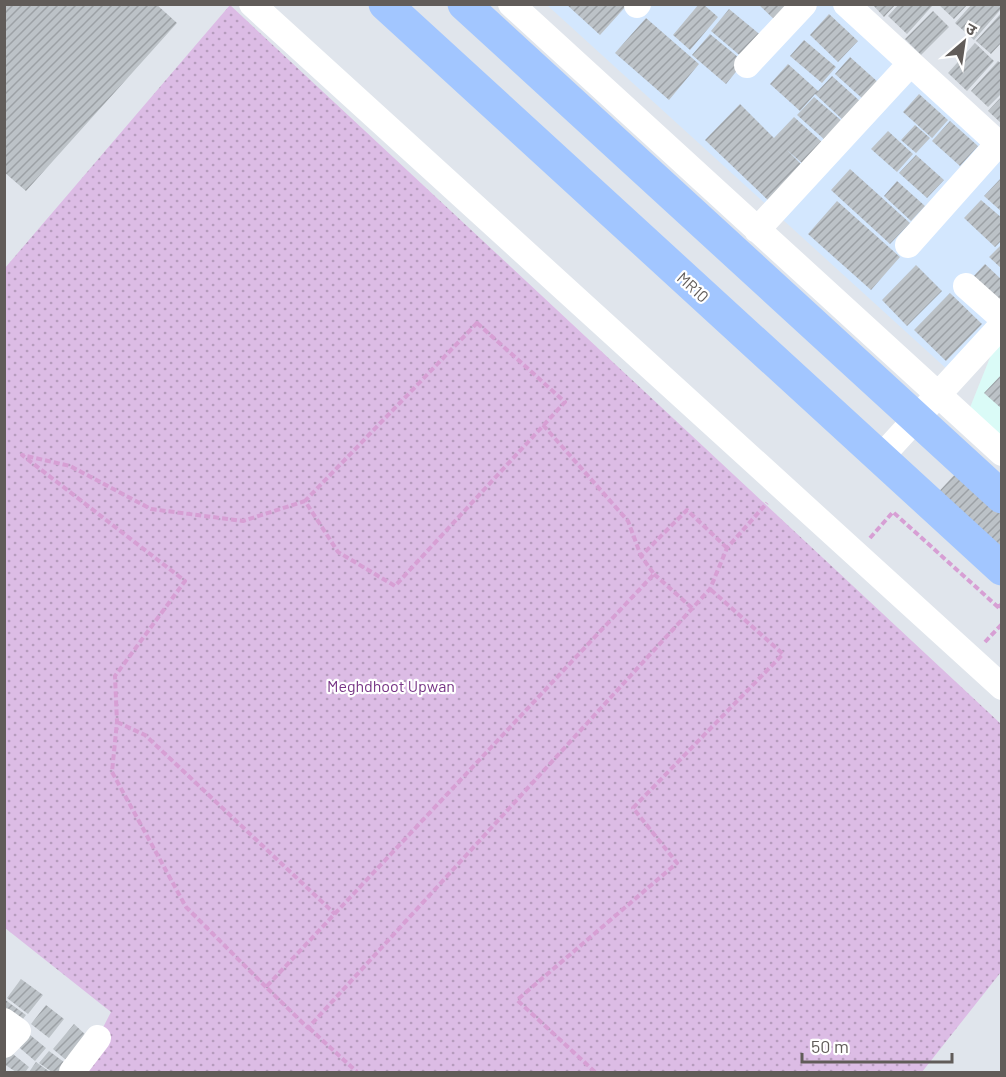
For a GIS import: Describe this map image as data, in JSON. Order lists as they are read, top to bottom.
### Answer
{
  "streets": {
    "main road": ["MR10"]
  },
  "parks": ["Meghdhoot Upwan"],
  "scale_bar": "50 m",
  "north": "top right"
}
